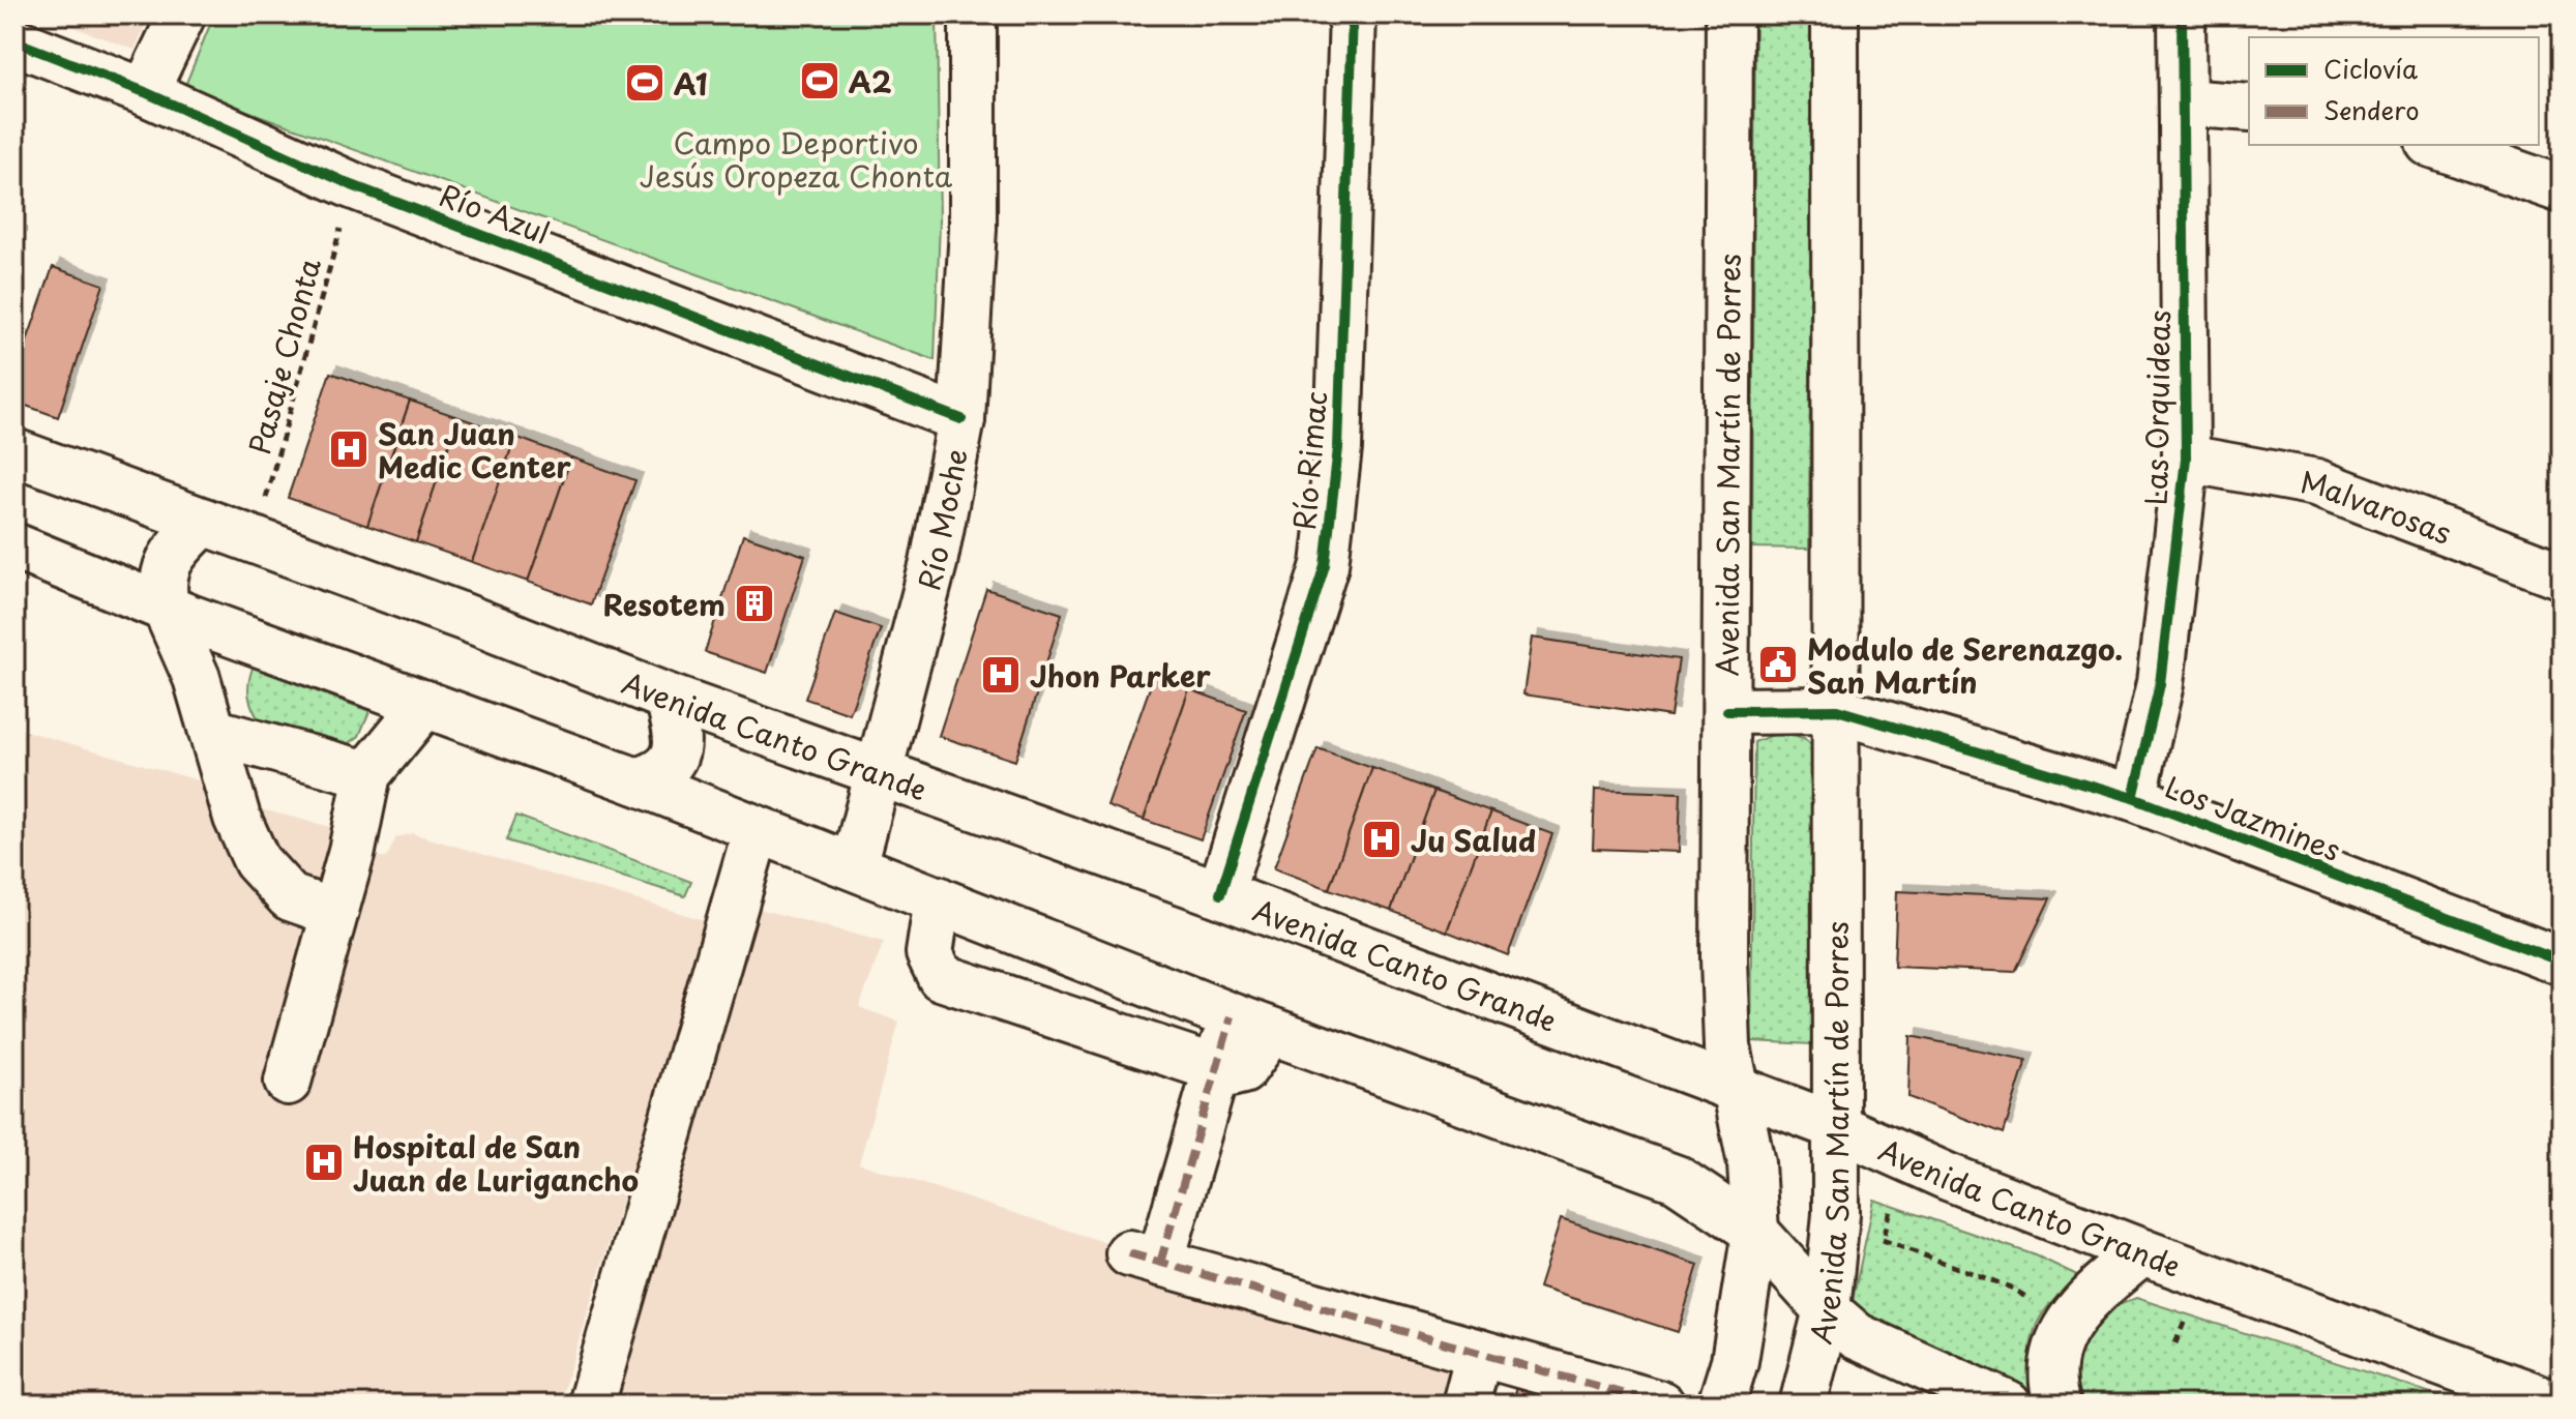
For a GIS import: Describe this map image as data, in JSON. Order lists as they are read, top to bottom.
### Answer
{
  "streets": {
    "main road": [
      "Río Azul",
      "Las Orquideas",
      "Río Rimac",
      "Avenida San Martín de Porres",
      "Malvarosas",
      "Río Moche",
      "Avenida Canto Grande",
      "Los Jazmines"
    ],
    "path": ["Pasaje Chonta"]
  },
  "crossings": [
    ["Río Azul", "Pasaje Chonta"],
    ["Río Azul", "Río Moche"],
    ["Pasaje Chonta", "Avenida Canto Grande"],
    ["Las Orquideas", "Malvarosas"],
    ["Las Orquideas", "Los Jazmines"],
    ["Río Rimac", "Avenida Canto Grande"],
    ["Avenida San Martín de Porres", "Avenida Canto Grande"],
    ["Avenida San Martín de Porres", "Los Jazmines"],
    ["Río Moche", "Avenida Canto Grande"]
  ],
  "parks": ["Campo Deportivo Jesús Oropeza Chonta"],
  "places": {
    "sports": ["A2", "A1"],
    "hospital": [
      "San Juan Medic Center",
      "Jhon Parker",
      "Ju Salud",
      "Hospital de San Juan de Lurigancho"
    ],
    "building": ["Resotem"],
    "public building": ["Modulo de Serenazgo. San Martín"]
  },
  "legend": ["Ciclovía", "Sendero"]
}
